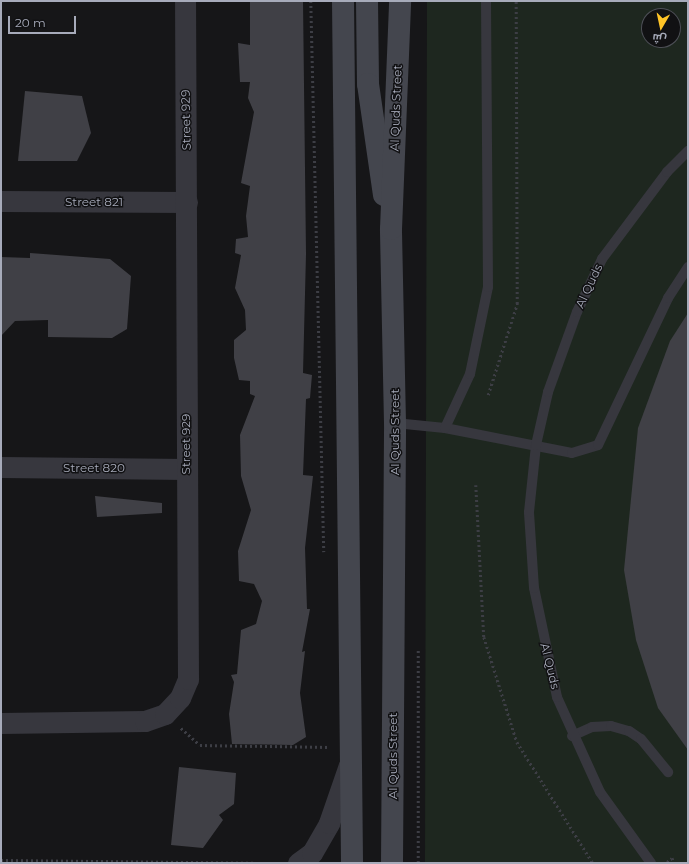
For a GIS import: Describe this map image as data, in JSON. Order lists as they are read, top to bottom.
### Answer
{
  "streets": {
    "street": [
      "Al Quds Street",
      "Street 929",
      "Street 821",
      "Street 820"
    ],
    "lane": ["Al Quds"]
  },
  "crossings": [
    ["Street 929", "Street 821"],
    ["Street 929", "Street 820"]
  ],
  "scale_bar": "20 m",
  "north": "bottom"
}
